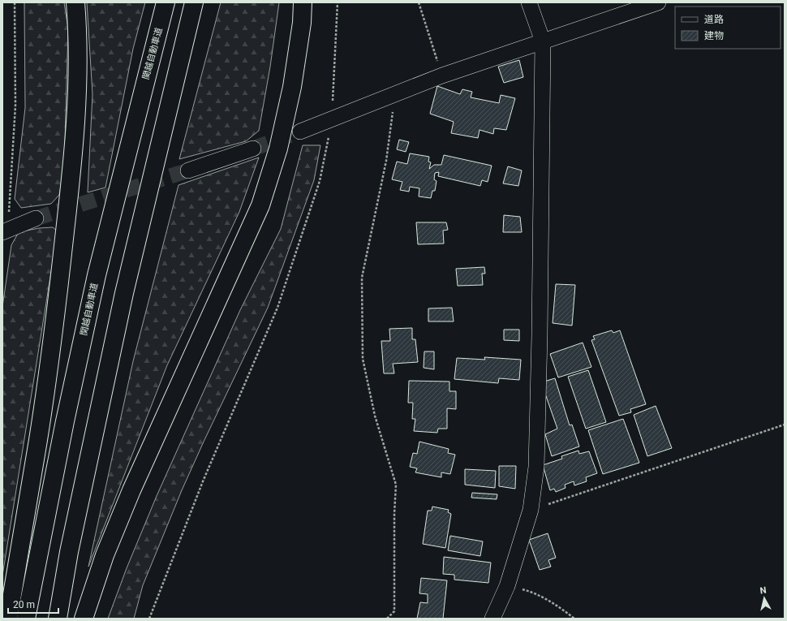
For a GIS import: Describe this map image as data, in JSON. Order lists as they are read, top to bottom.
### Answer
{
  "streets": {
    "highway": ["関越自動車道"]
  },
  "legend": ["道路", "建物"],
  "scale_bar": "20 m",
  "north": "top"
}
